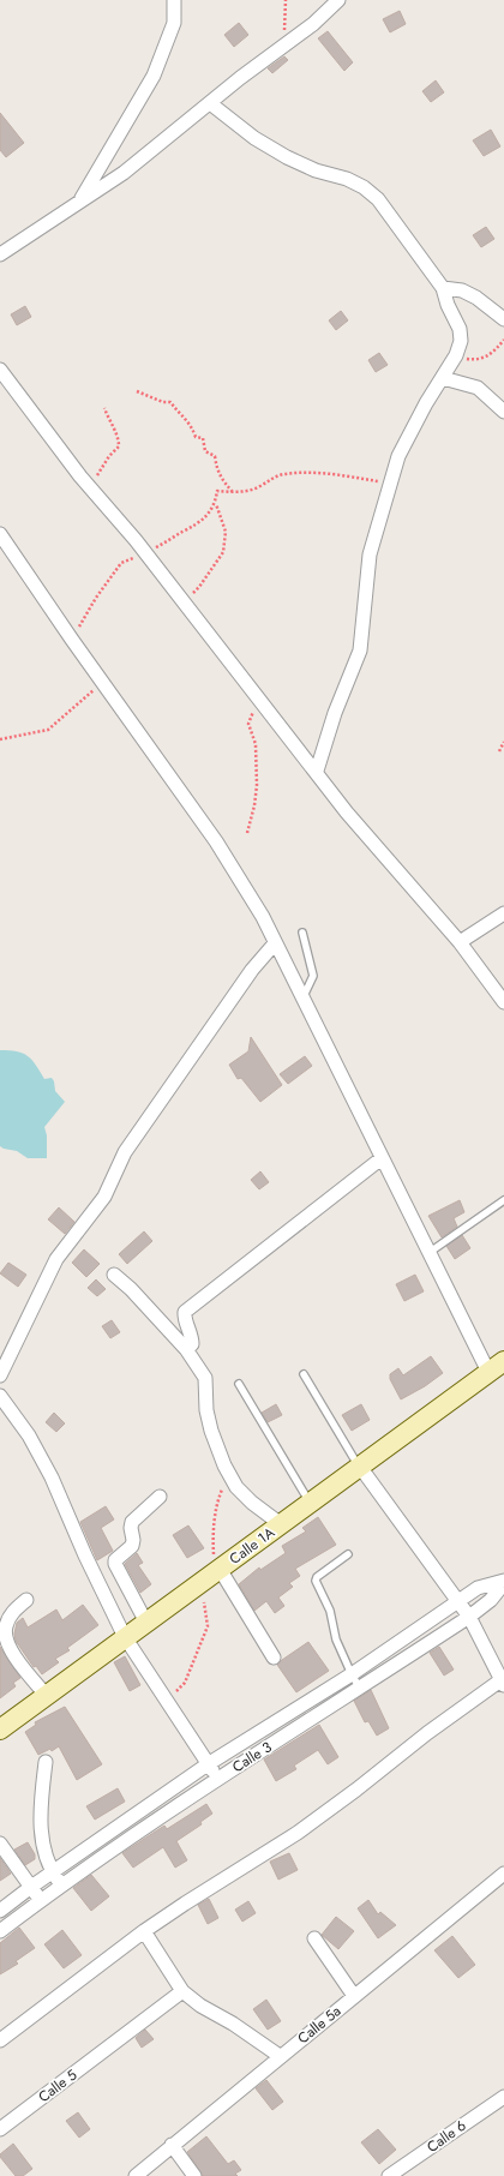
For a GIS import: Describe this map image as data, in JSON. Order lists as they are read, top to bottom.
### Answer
{
  "streets": {
    "street": [
      "Calle 1A",
      "Calle 3",
      "Calle 5a",
      "Calle 5",
      "Calle 6"
    ]
  }
}
